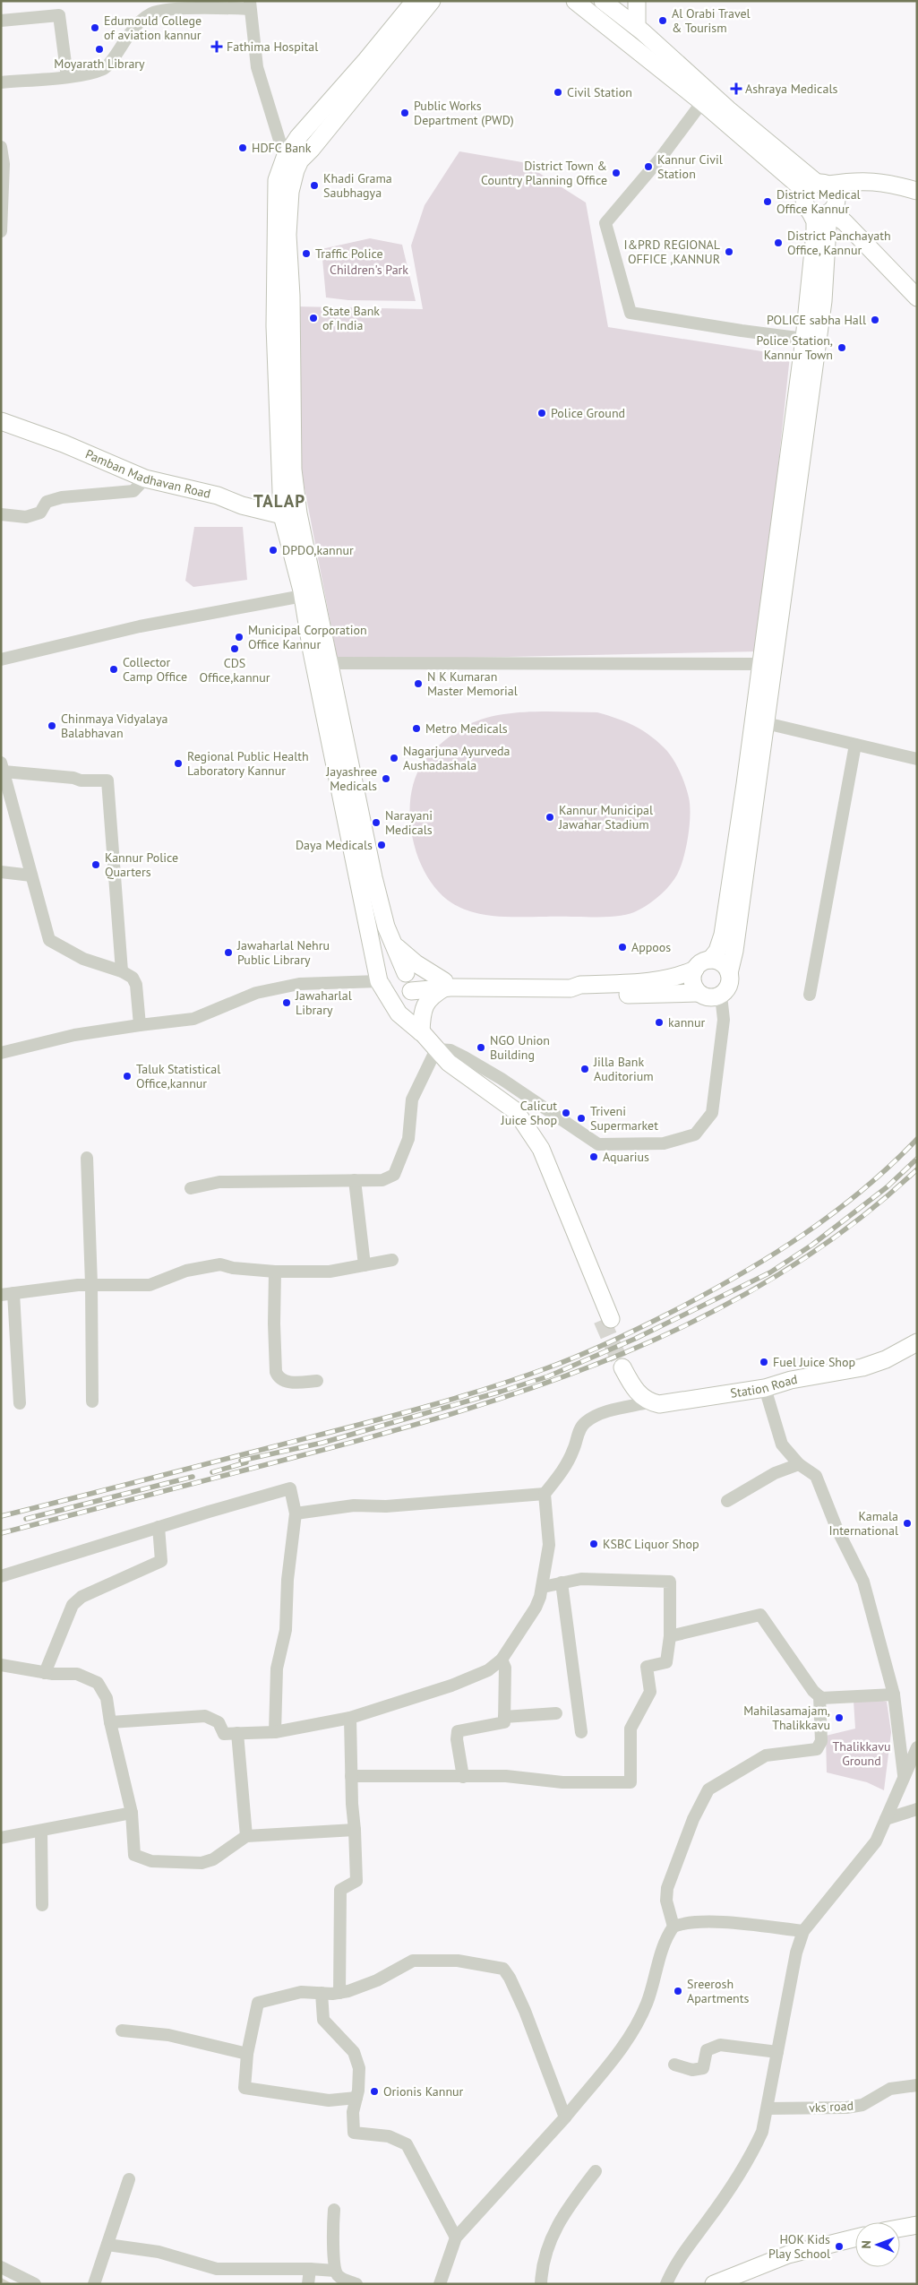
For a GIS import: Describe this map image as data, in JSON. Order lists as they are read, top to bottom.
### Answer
{
  "streets": {
    "main road": ["Pamban Madhavan Road", "Station Road"],
    "street": ["vks road"]
  },
  "districts": ["TALAP"],
  "parks": ["Children's Park", "Thalikkavu Ground"],
  "places": {
    "other": [
      "Al Orabi Travel & Tourism",
      "Edumould College of aviation kannur",
      "Moyarath Library",
      "Civil Station",
      "Public Works Department (PWD)",
      "HDFC Bank",
      "Kannur Civil Station",
      "District Town & Country Planning Office",
      "Khadi Grama Saubhagya",
      "District Medical Office Kannur",
      "District Panchayath Office, Kannur",
      "I&PRD REGIONAL OFFICE ,KANNUR",
      "Traffic Police",
      "State Bank of India",
      "POLICE sabha Hall",
      "Police Station, Kannur Town",
      "Police Ground",
      "DPDO,kannur",
      "Municipal Corporation Office Kannur",
      "CDS Office,kannur",
      "Collector Camp Office",
      "N K Kumaran Master Memorial",
      "Chinmaya Vidyalaya Balabhavan",
      "Metro Medicals",
      "Nagarjuna Ayurveda Aushadashala",
      "Regional Public Health Laboratory Kannur",
      "Jayashree Medicals",
      "Kannur Municipal Jawahar Stadium",
      "Narayani Medicals",
      "Daya Medicals",
      "Kannur Police Quarters",
      "Appoos",
      "Jawaharlal Nehru Public Library",
      "Jawaharlal Library",
      "kannur",
      "NGO Union Building",
      "Jilla Bank Auditorium",
      "Taluk Statistical Office,kannur",
      "Calicut Juice Shop",
      "Triveni Supermarket",
      "Aquarius",
      "Fuel Juice Shop",
      "Kamala International",
      "KSBC Liquor Shop",
      "Mahilasamajam, Thalikkavu",
      "Sreerosh Apartments",
      "Orionis Kannur",
      "HOK Kids Play School"
    ],
    "health": ["Fathima Hospital", "Ashraya Medicals"]
  },
  "north": "left"
}
